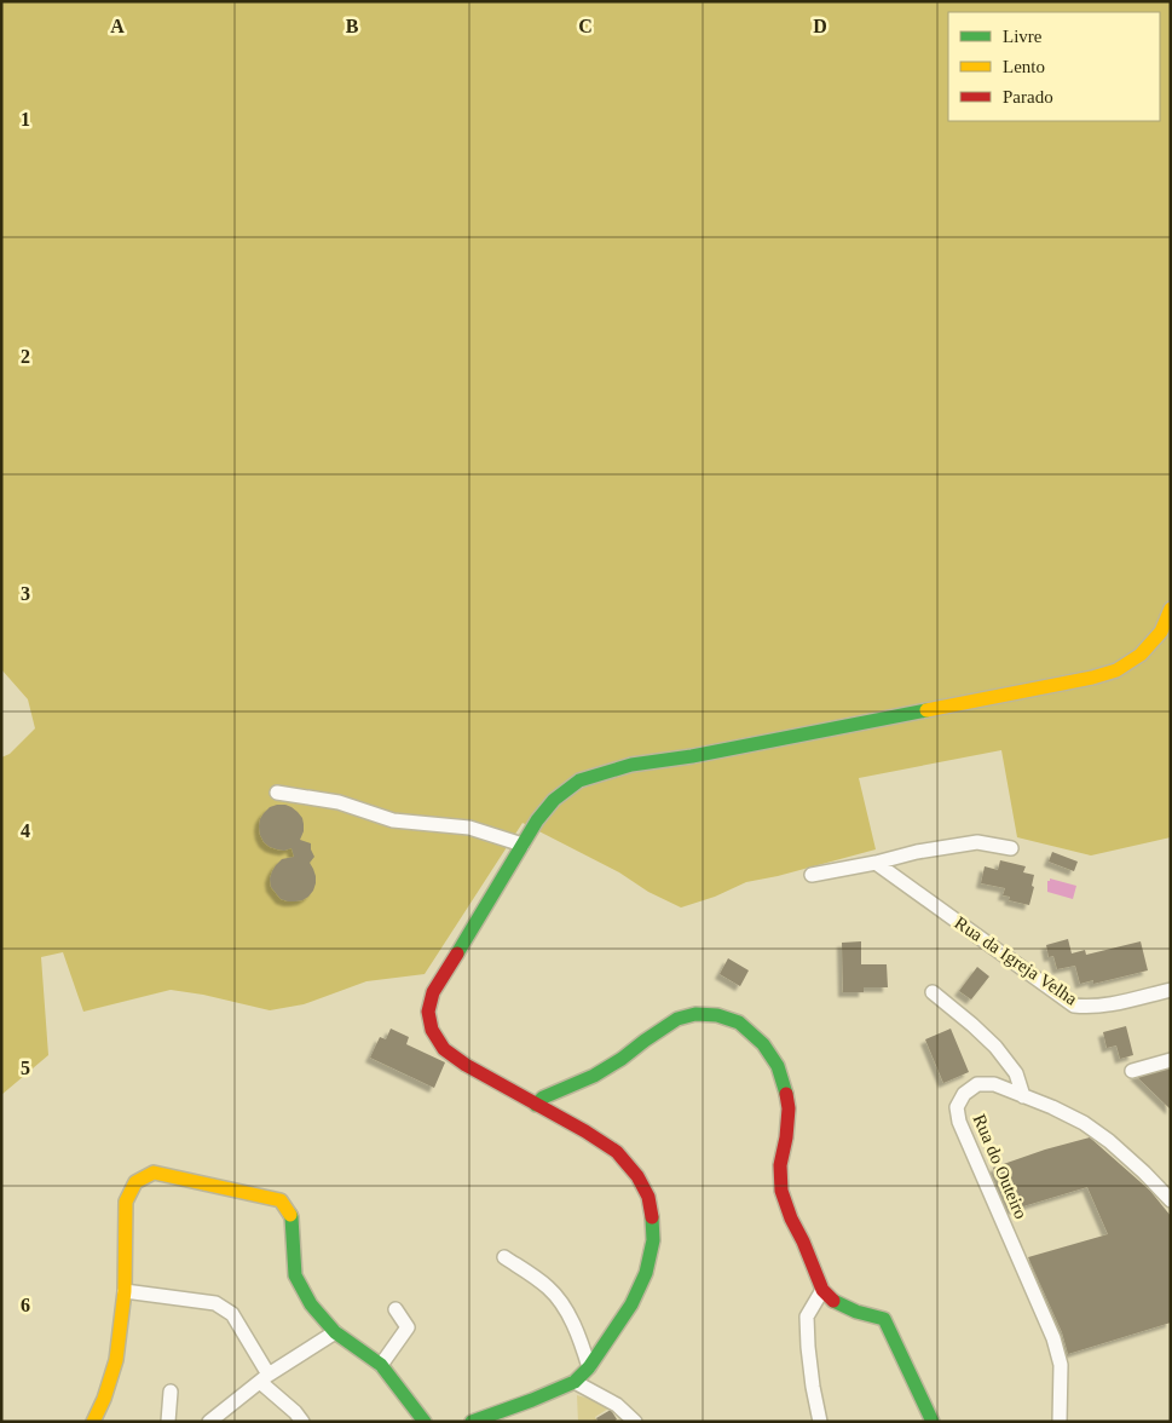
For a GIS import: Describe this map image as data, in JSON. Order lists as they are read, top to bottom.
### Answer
{
  "streets": {
    "street": ["Rua da Igreja Velha", "Rua do Outeiro"]
  },
  "legend": ["Livre", "Lento", "Parado"],
  "grid": {
    "columns": [
      "A",
      "B",
      "C",
      "D"
    ],
    "rows": [
      "1",
      "2",
      "3",
      "4",
      "5",
      "6"
    ]
  }
}
